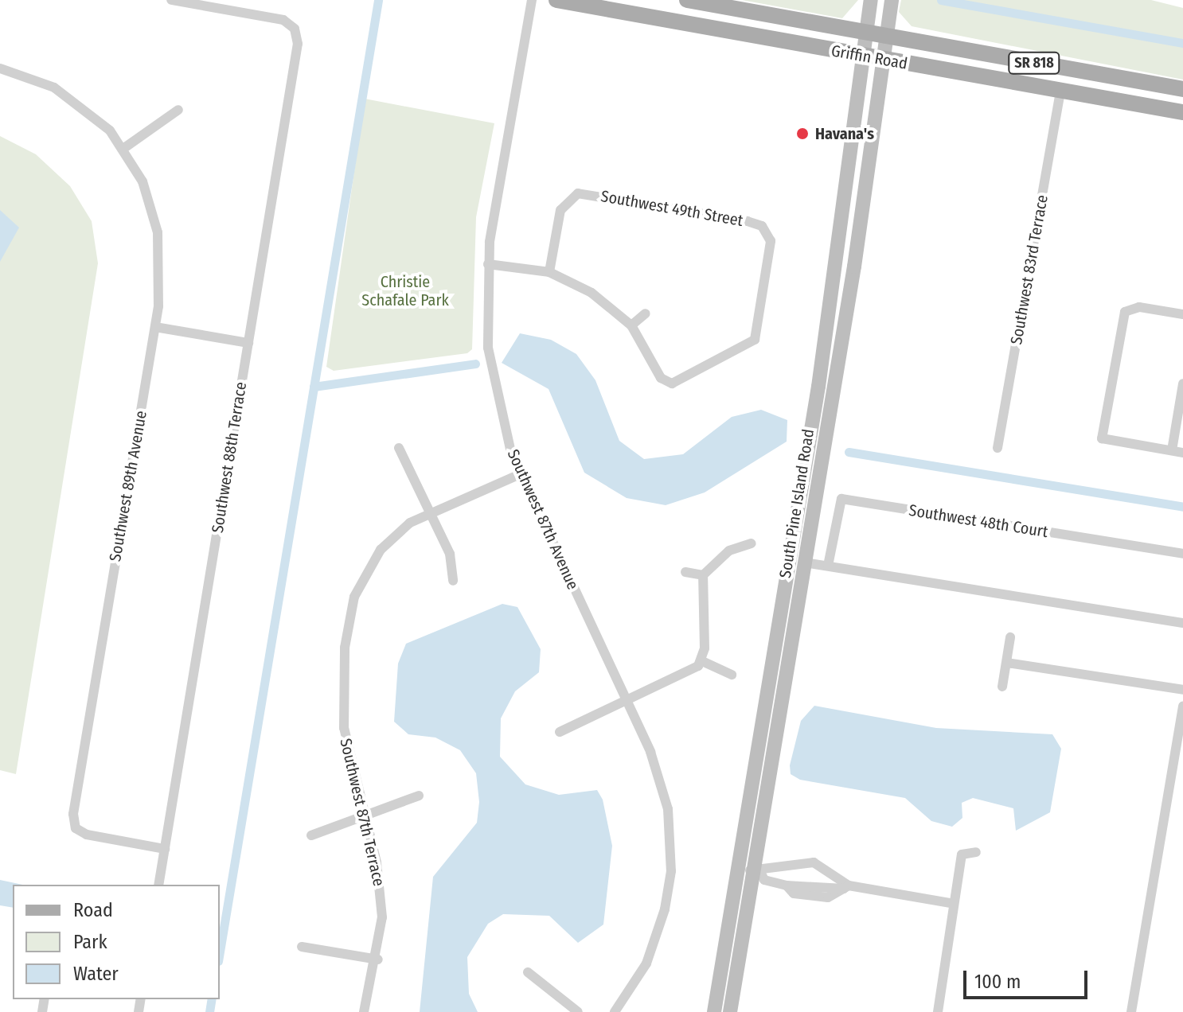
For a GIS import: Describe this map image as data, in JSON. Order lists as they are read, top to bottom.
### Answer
{
  "streets": {
    "main road": ["Griffin Road", "SR 818", "South Pine Island Road"],
    "street": [
      "Southwest 49th Street",
      "Southwest 83rd Terrace",
      "Southwest 88th Terrace",
      "Southwest 89th Avenue",
      "Southwest 87th Avenue",
      "Southwest 48th Court",
      "Southwest 87th Terrace"
    ]
  },
  "crossings": [
    ["Griffin Road", "Southwest 83rd Terrace"],
    ["Griffin Road", "South Pine Island Road"],
    ["Southwest 88th Terrace", "Southwest 89th Avenue"],
    ["Southwest 87th Avenue", "Southwest 87th Terrace"]
  ],
  "parks": ["Christie Schafale Park"],
  "places": ["Havana's"],
  "legend": ["Road", "Park", "Water"],
  "scale_bar": "100 m"
}
